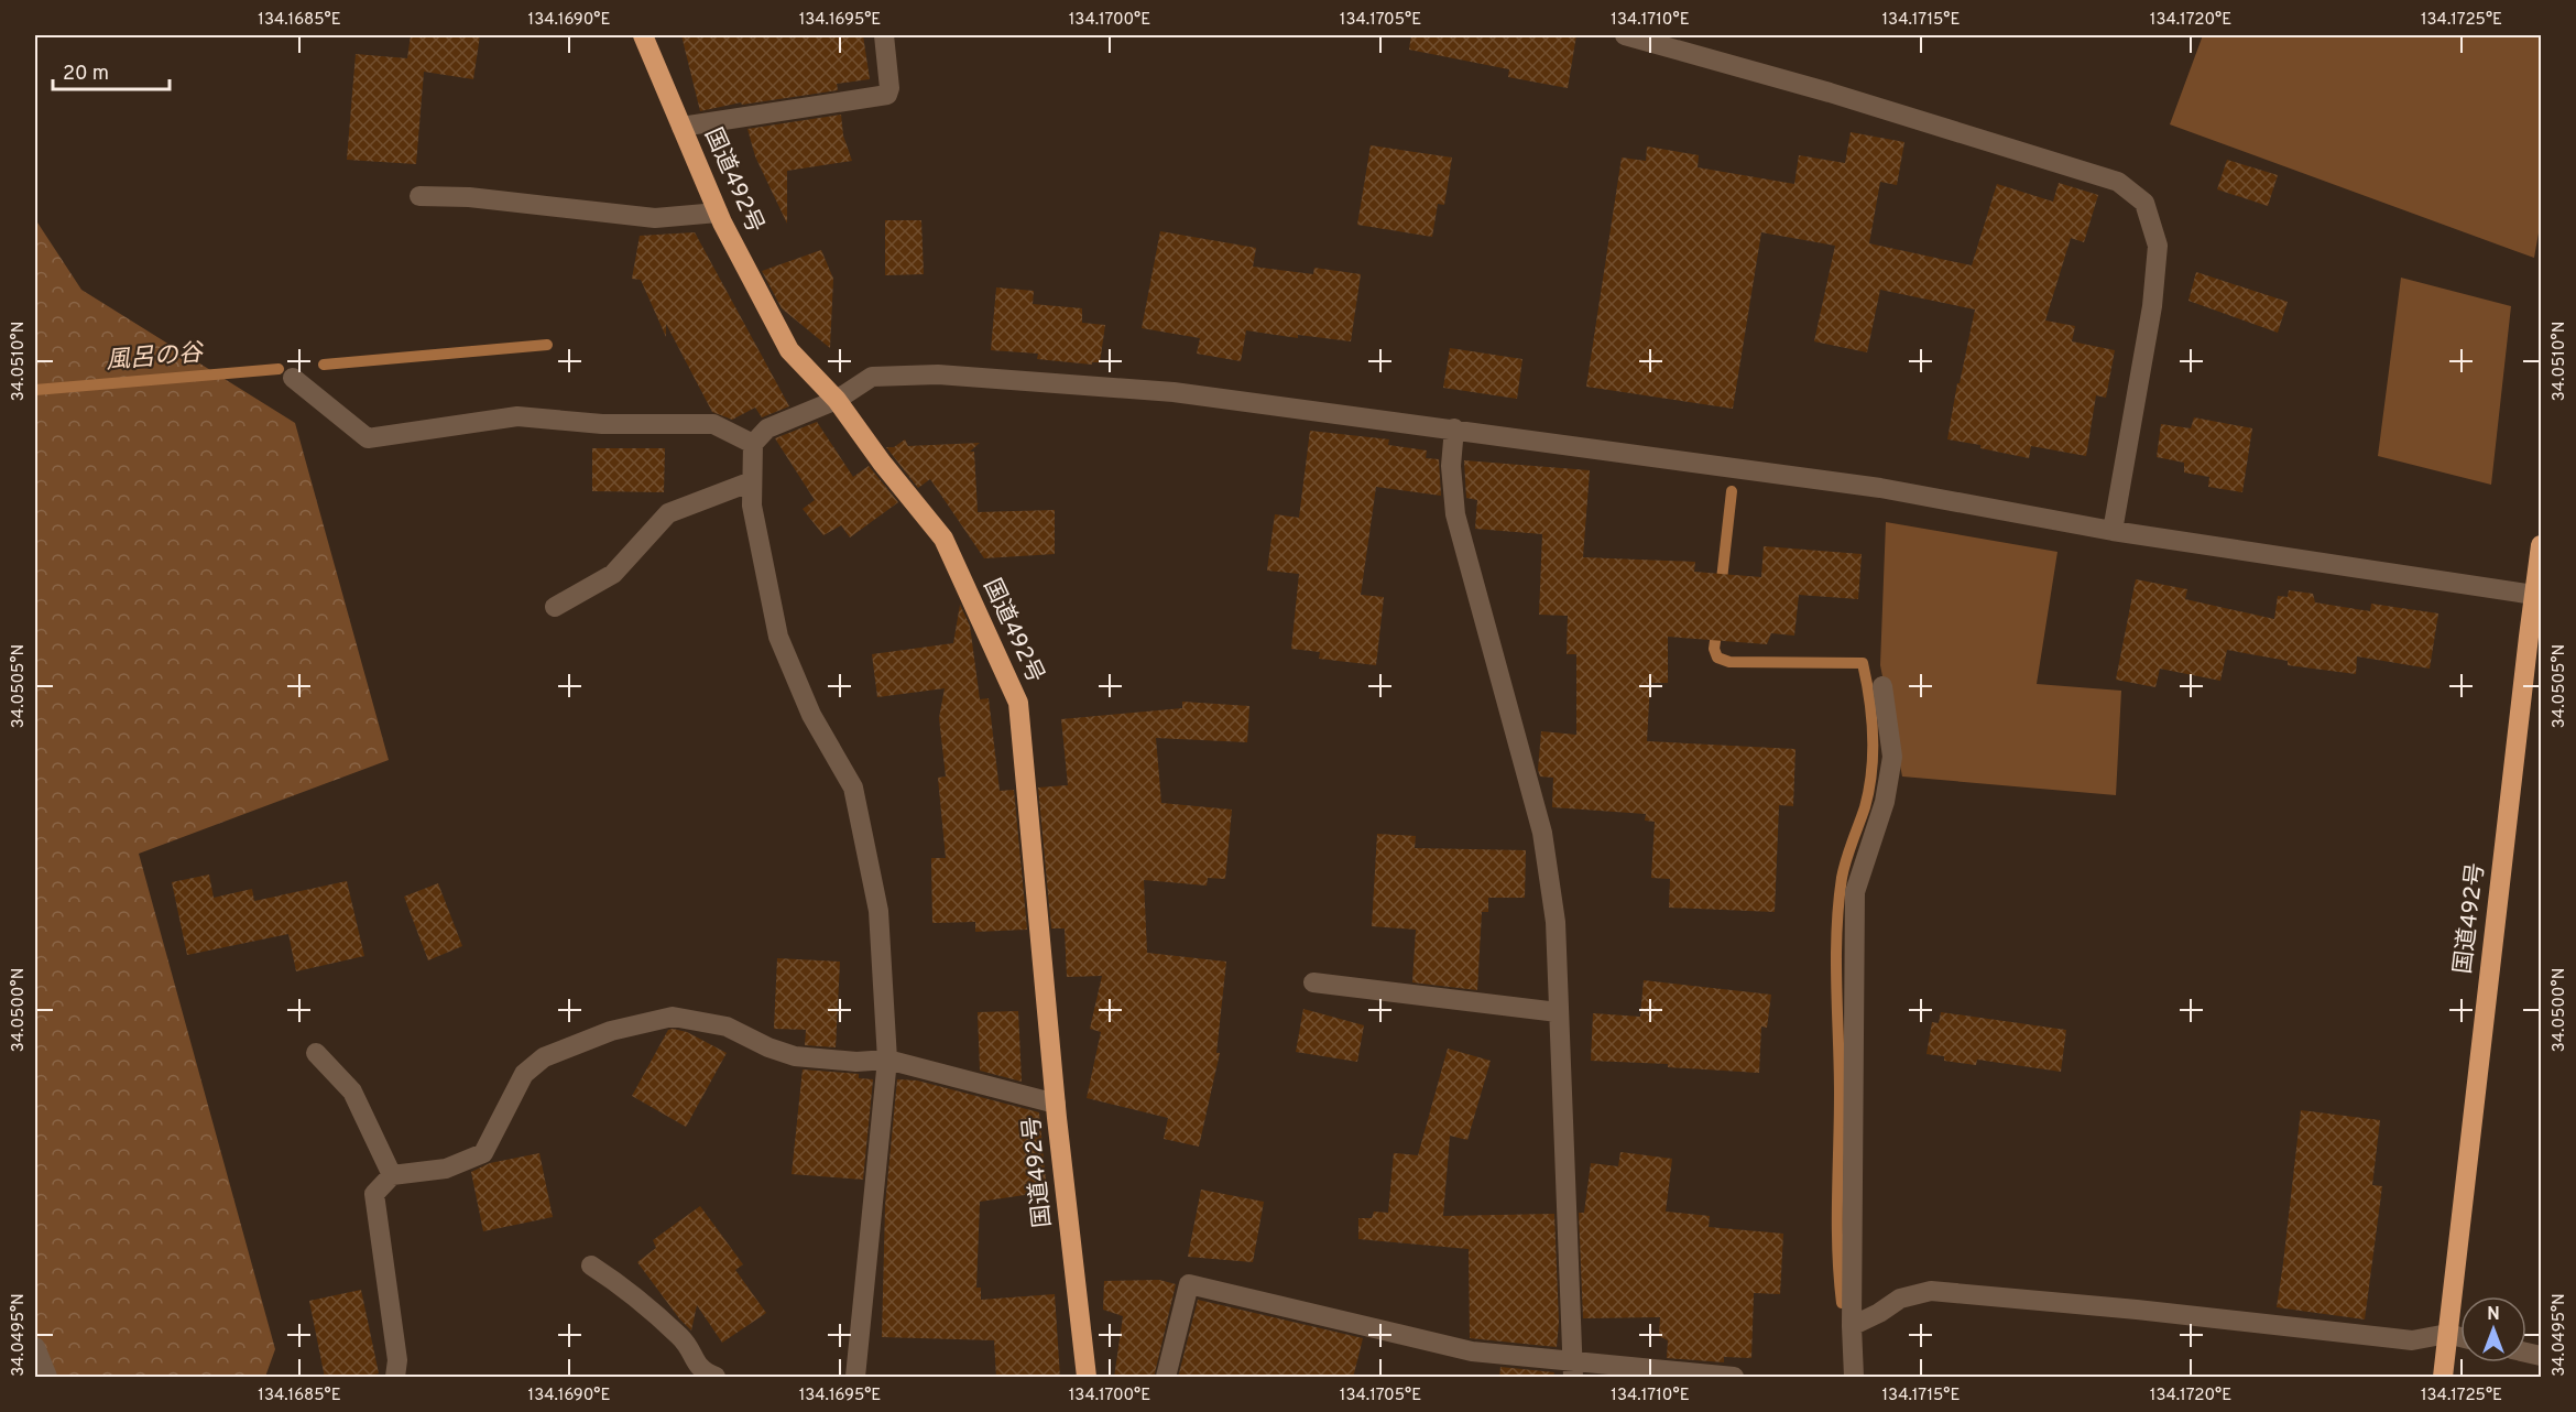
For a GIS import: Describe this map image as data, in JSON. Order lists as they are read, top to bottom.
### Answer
{
  "streets": {
    "highway": ["国道492号"]
  },
  "water": ["風呂の谷"],
  "scale_bar": "20 m",
  "north": "top",
  "coordinates": [
    "134.1685°E",
    "134.1690°E",
    "134.1695°E",
    "134.1700°E",
    "134.1705°E",
    "134.1710°E",
    "134.1715°E",
    "134.1720°E",
    "134.1725°E",
    "34.0510°N",
    "34.0505°N",
    "34.0500°N",
    "34.0495°N"
  ]
}
